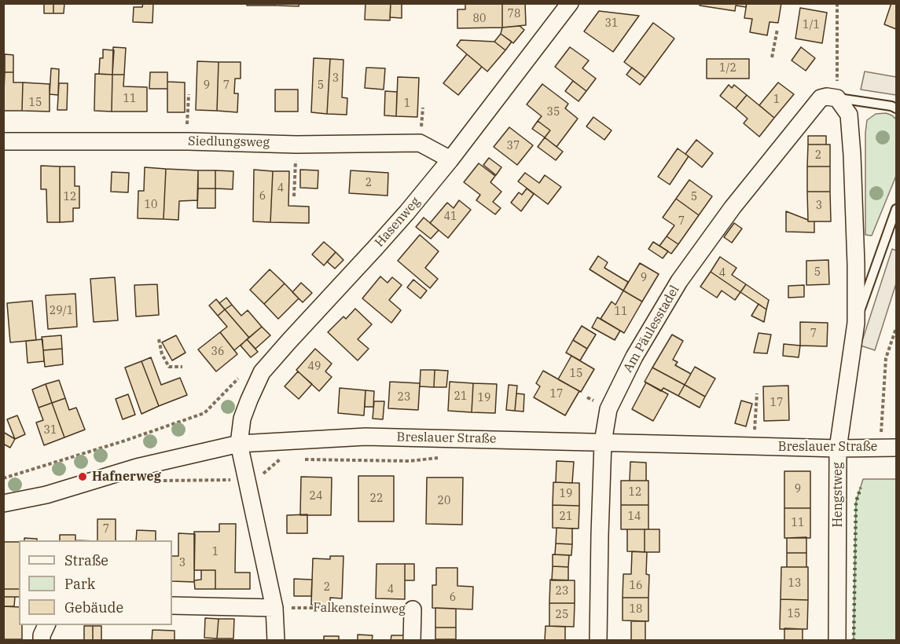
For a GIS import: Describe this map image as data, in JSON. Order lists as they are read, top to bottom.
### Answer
{
  "streets": {
    "street": [
      "Siedlungsweg",
      "Hasenweg",
      "Am Päulesstadel",
      "Breslauer Straße",
      "Hengstweg",
      "Falkensteinweg"
    ]
  },
  "crossings": [
    ["Siedlungsweg", "Hasenweg"],
    ["Hasenweg", "Breslauer Straße"],
    ["Am Päulesstadel", "Breslauer Straße"],
    ["Am Päulesstadel", "Hengstweg"],
    ["Breslauer Straße", "Hengstweg"]
  ],
  "places": ["Hafnerweg"],
  "house_numbers": [
    "78",
    "80",
    "31",
    "1/1",
    "1/2",
    "3",
    "9",
    "7",
    "5",
    "11",
    "1",
    "15",
    "1",
    "35",
    "37",
    "2",
    "2",
    "4",
    "6",
    "12",
    "5",
    "10",
    "3",
    "41",
    "7",
    "5",
    "4",
    "9",
    "29/1",
    "11",
    "7",
    "36",
    "49",
    "15",
    "17",
    "21",
    "23",
    "19",
    "17",
    "31",
    "9",
    "12",
    "19",
    "24",
    "22",
    "20",
    "21",
    "14",
    "11",
    "7",
    "1",
    "3",
    "13",
    "16",
    "2",
    "4",
    "23",
    "6",
    "18",
    "15",
    "25"
  ],
  "legend": ["Straße", "Park", "Gebäude"]
}
